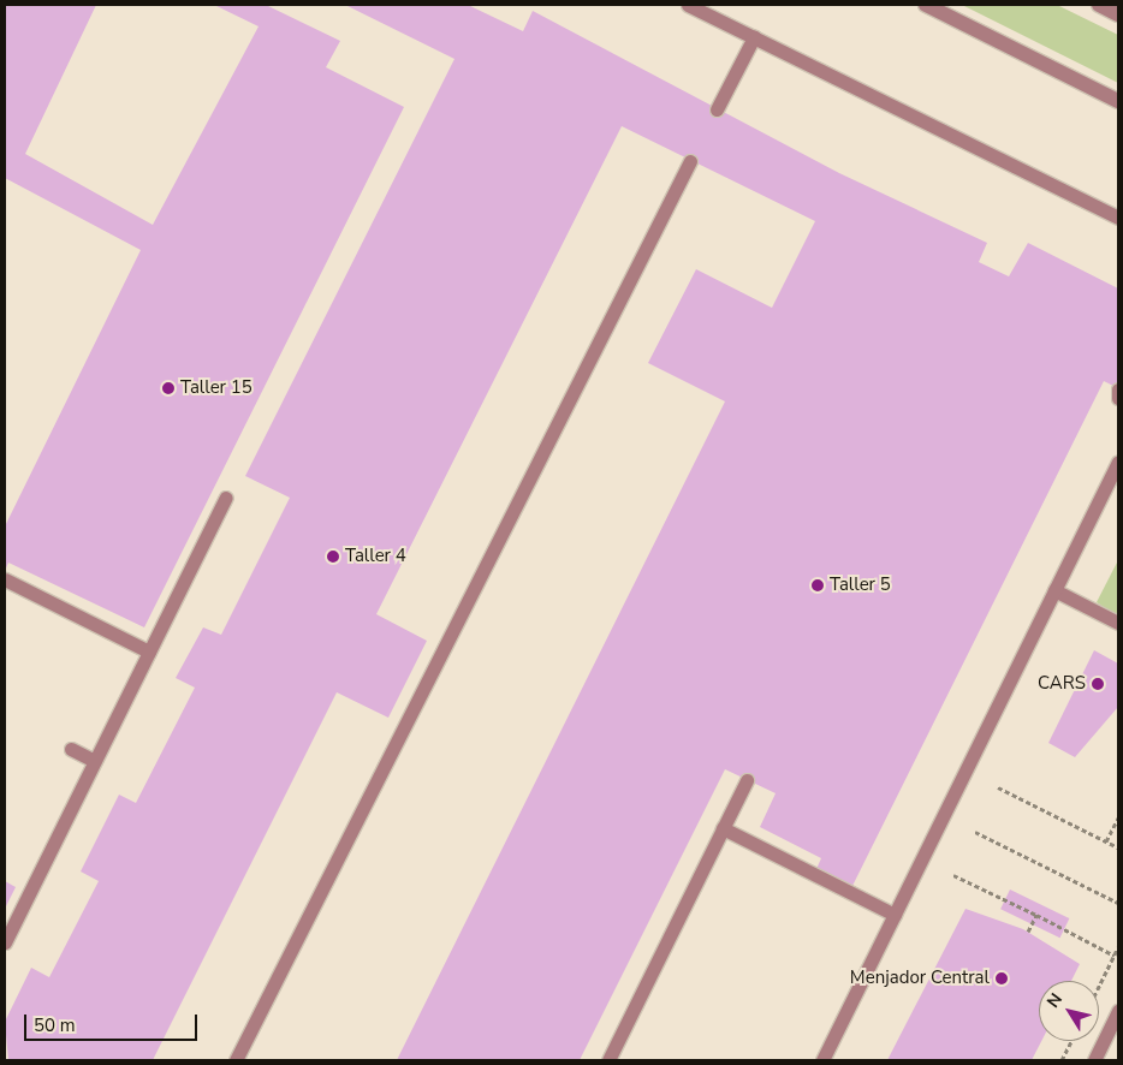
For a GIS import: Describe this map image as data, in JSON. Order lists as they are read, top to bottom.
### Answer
{
  "places": [
    "Taller 15",
    "Taller 4",
    "Taller 5",
    "CARS",
    "Menjador Central"
  ],
  "scale_bar": "50 m",
  "north": "top left"
}
